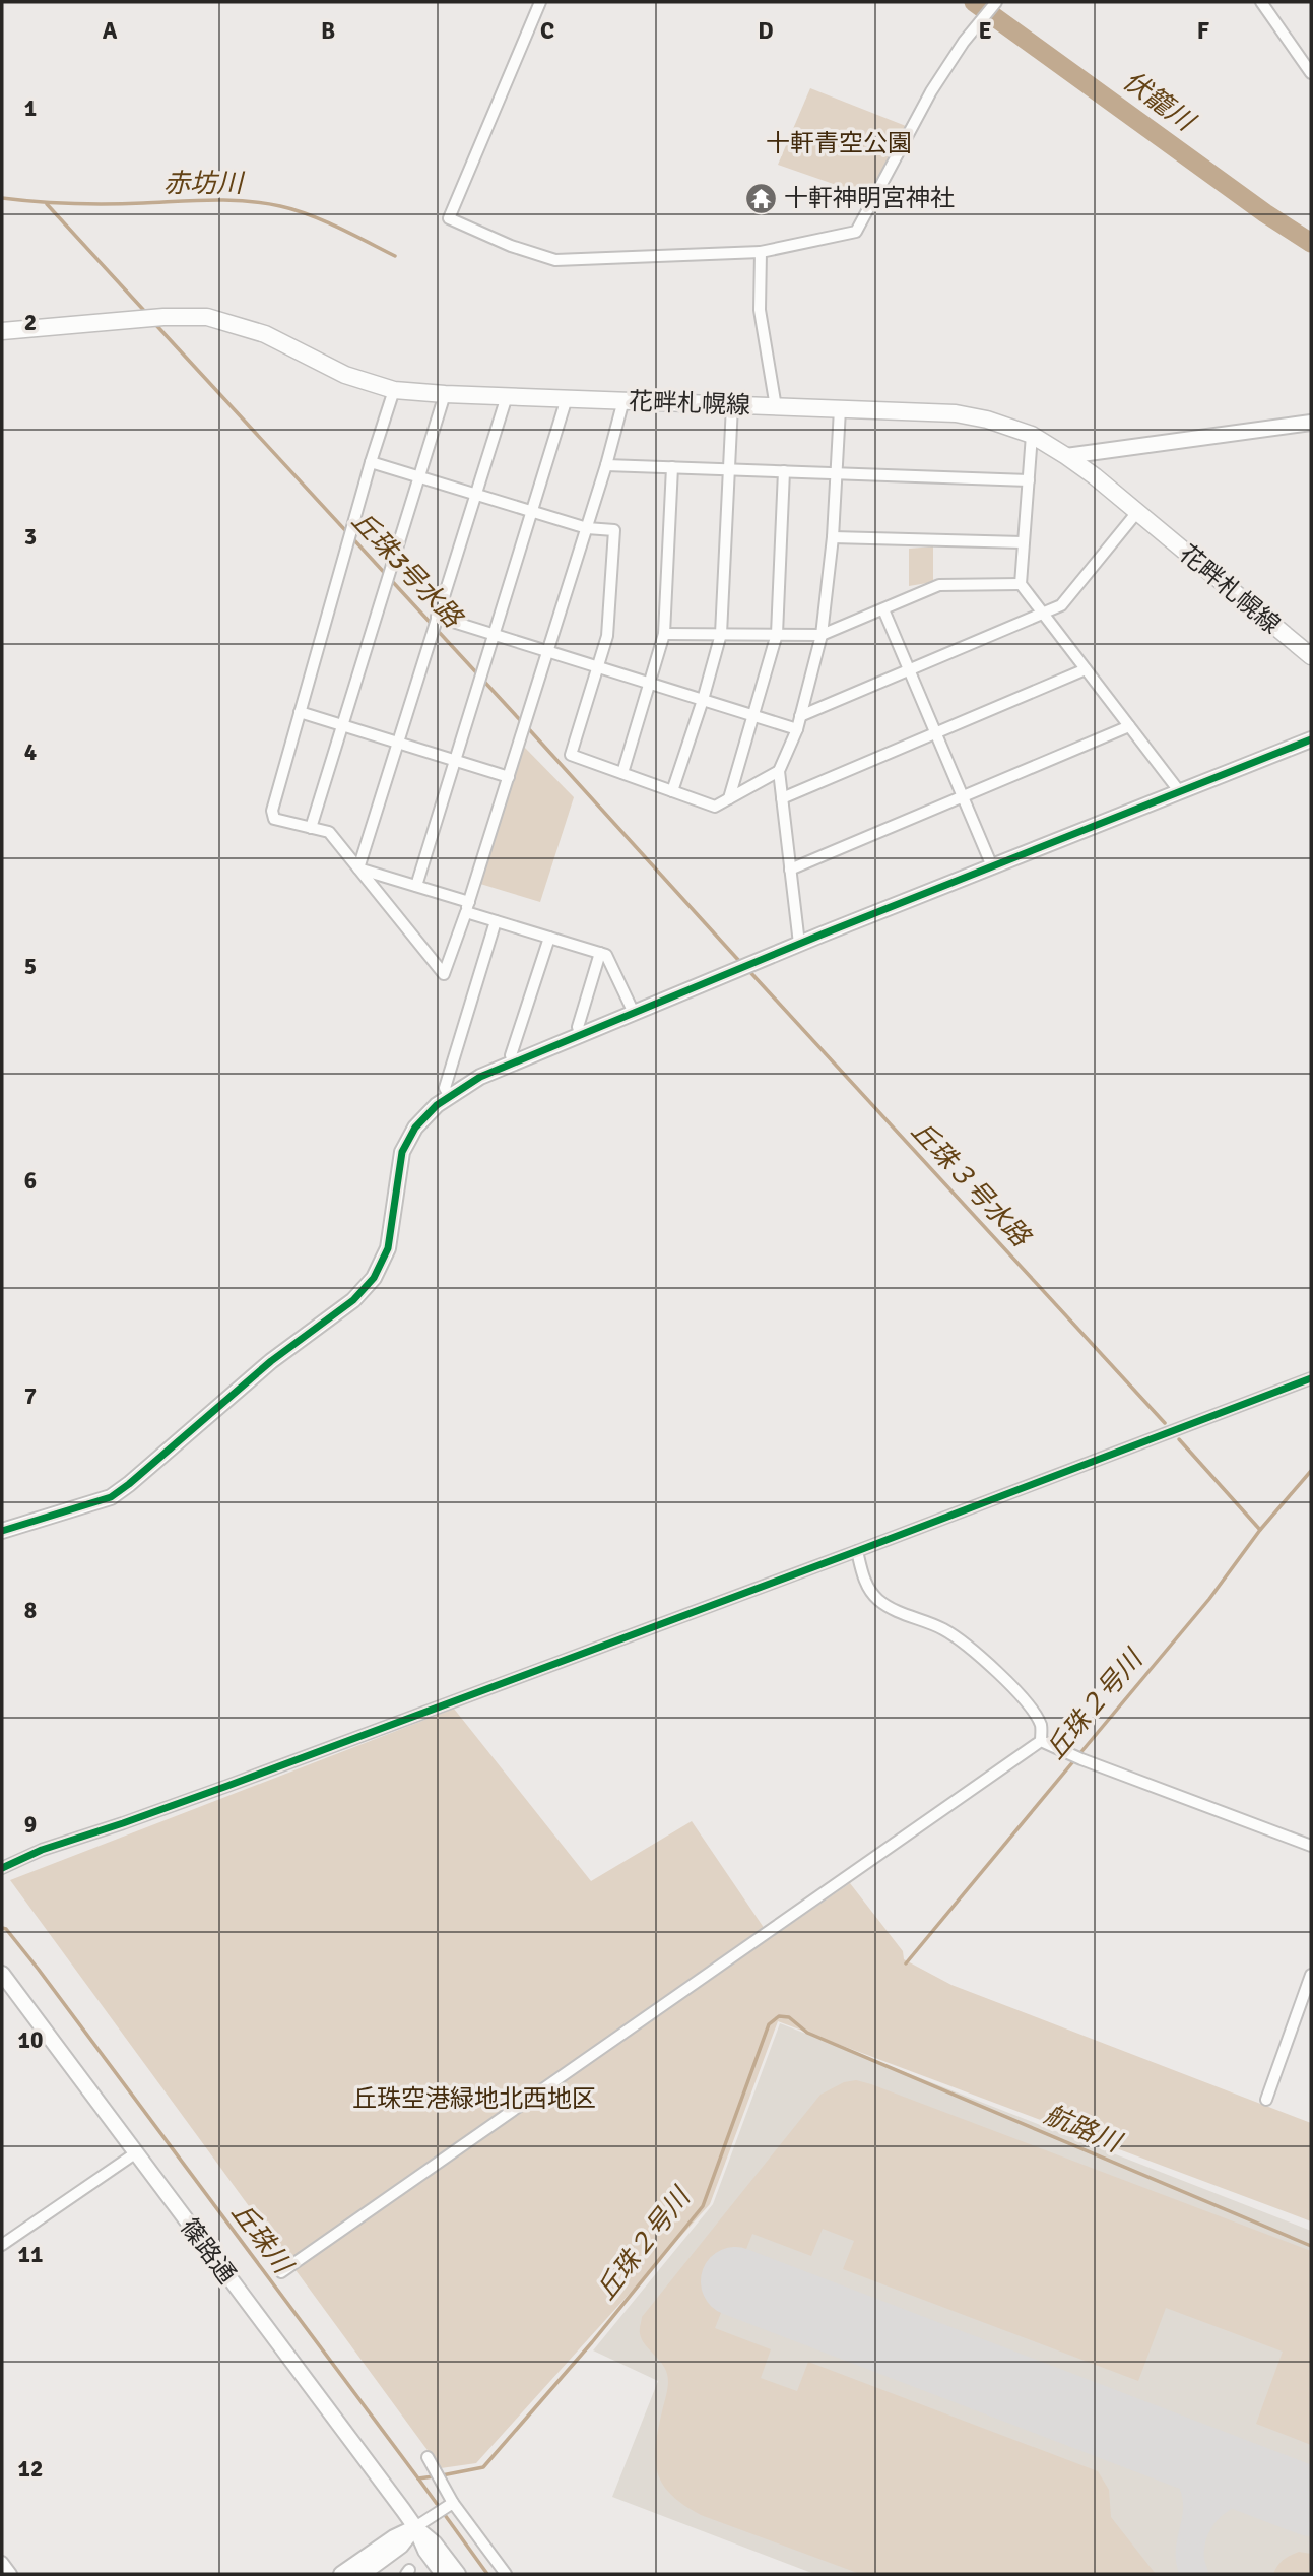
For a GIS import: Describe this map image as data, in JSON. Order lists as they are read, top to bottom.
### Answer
{
  "streets": {
    "main road": ["花畔札幌線"],
    "street": ["篠路通"]
  },
  "water": [
    "伏籠川",
    "赤坊川",
    "丘珠3号水路",
    "丘珠３号水路",
    "丘珠２号川",
    "航路川",
    "丘珠川"
  ],
  "parks": ["十軒青空公園", "丘珠空港緑地北西地区"],
  "places": {
    "temple": ["十軒神明宮神社"]
  },
  "grid": {
    "columns": [
      "A",
      "B",
      "C",
      "D",
      "E",
      "F"
    ],
    "rows": [
      "1",
      "2",
      "3",
      "4",
      "5",
      "6",
      "7",
      "8",
      "9",
      "10",
      "11",
      "12"
    ]
  }
}
